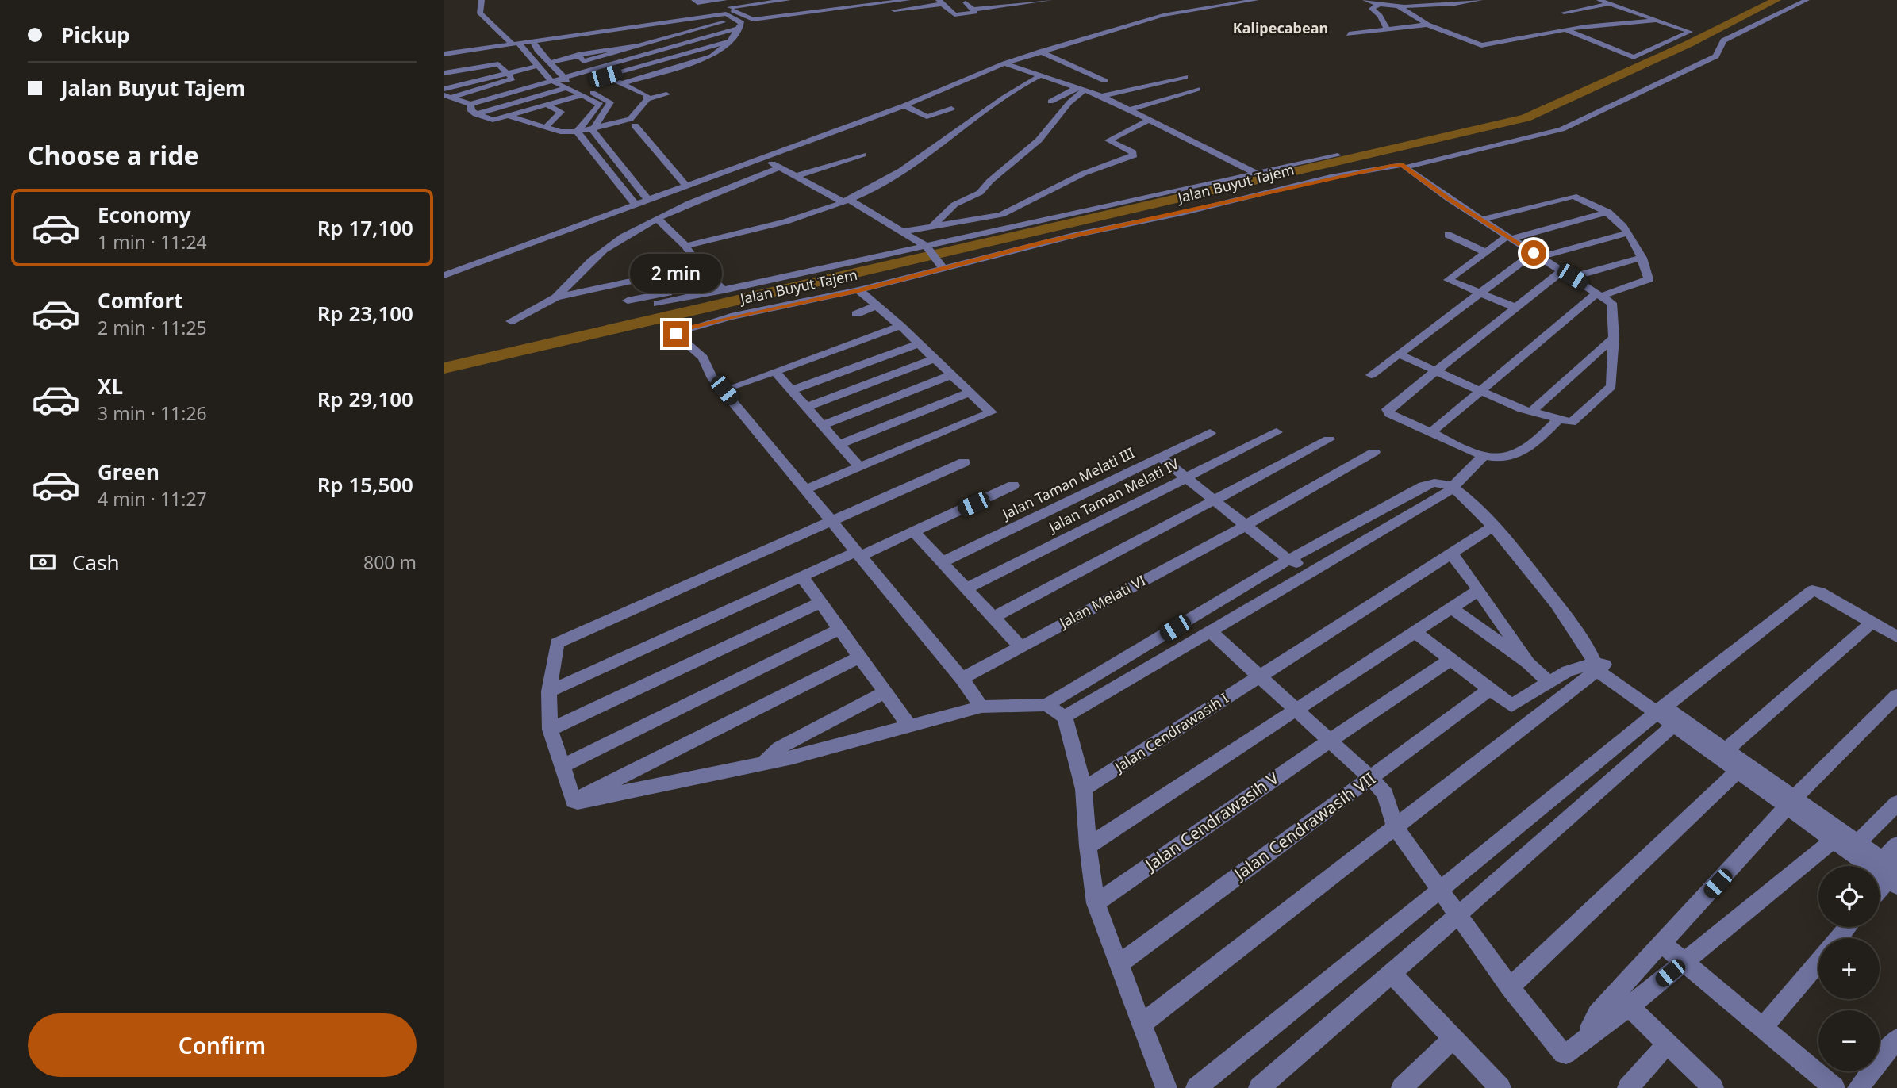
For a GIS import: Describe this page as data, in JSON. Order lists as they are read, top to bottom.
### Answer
{
  "streets": {
    "street": [
      "Jalan Buyut Tajem",
      "Jalan Taman Melati III",
      "Jalan Taman Melati IV",
      "Jalan Melati VI",
      "Jalan Cendrawasih I",
      "Jalan Cendrawasih V",
      "Jalan Cendrawasih VII"
    ]
  },
  "crossings": [
    ["Jalan Buyut Tajem", "Jalan Melati VI"]
  ],
  "districts": ["Kalipecabean"],
  "page": {
    "banner": ["Pickup", "Jalan Buyut Tajem"],
    "heading": "Choose a ride",
    "list": [
      {
        "name": "Economy",
        "note": "1 min · 11:24",
        "value": "Rp 17,100"
      },
      {
        "name": "Comfort",
        "note": "2 min · 11:25",
        "value": "Rp 23,100"
      },
      {
        "name": "XL",
        "note": "3 min · 11:26",
        "value": "Rp 29,100"
      },
      {
        "name": "Green",
        "note": "4 min · 11:27",
        "value": "Rp 15,500"
      }
    ],
    "bubble": "2 min",
    "pay": ["Cash", "800 m"],
    "map_buttons": ["+", "−"],
    "buttons": "Confirm"
  }
}
